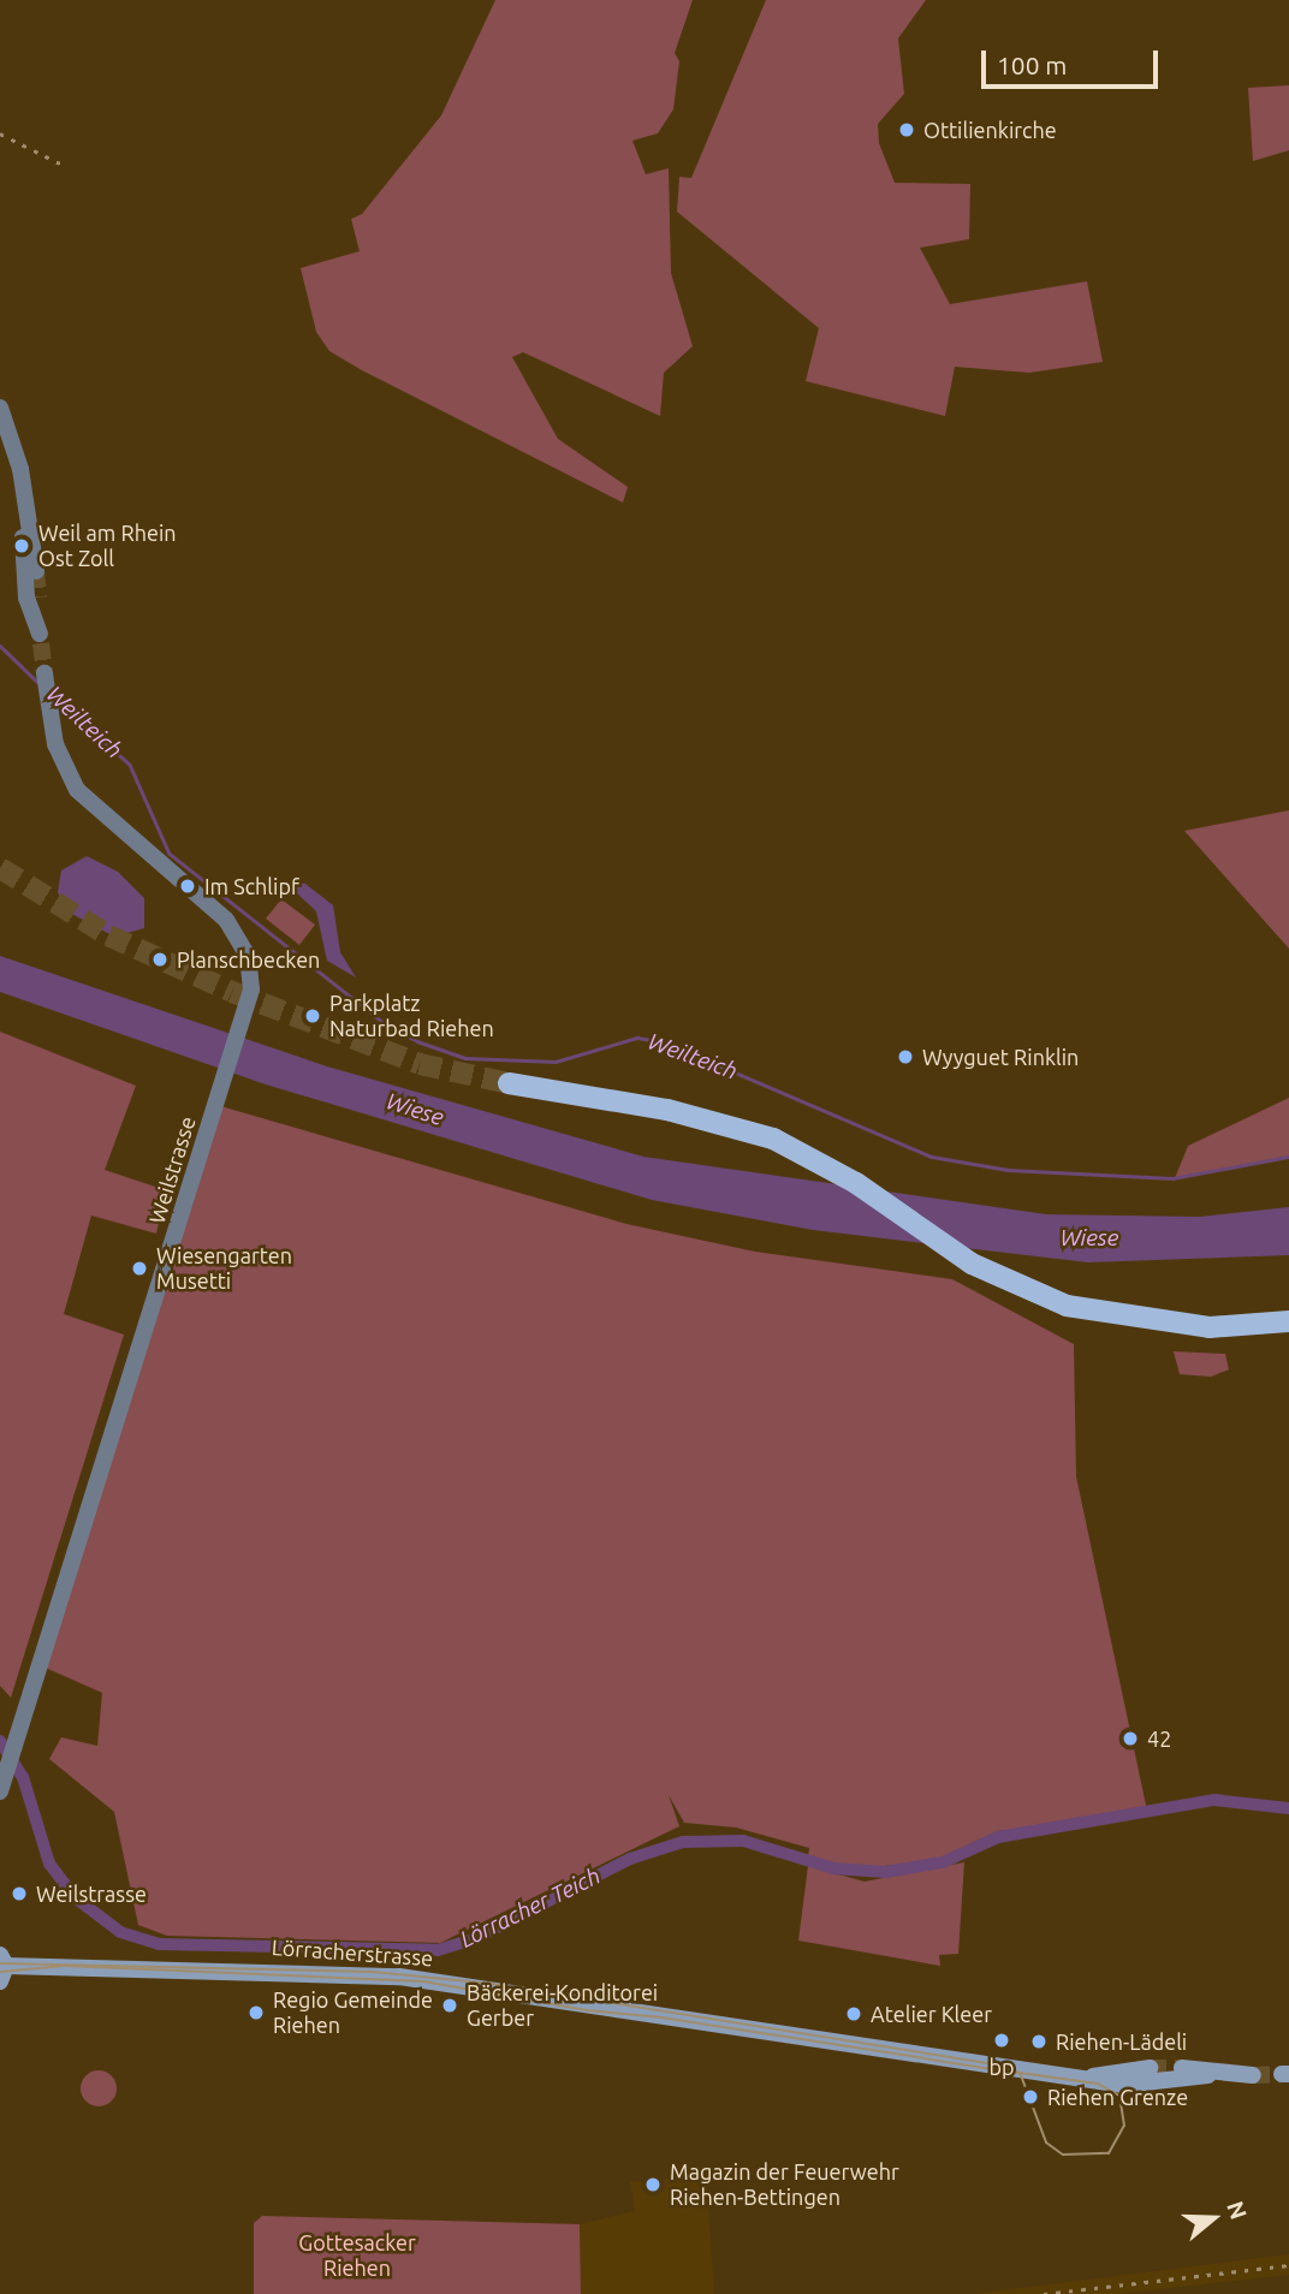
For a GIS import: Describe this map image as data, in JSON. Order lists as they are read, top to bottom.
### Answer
{
  "streets": {
    "main road": ["Lörracherstrasse"],
    "street": ["Weilstrasse"]
  },
  "water": ["Weilteich", "Wiese", "Lörracher Teich"],
  "parks": ["Gottesacker Riehen"],
  "places": [
    "Ottilienkirche",
    "Weil am Rhein Ost Zoll",
    "Im Schlipf",
    "Planschbecken",
    "Parkplatz Naturbad Riehen",
    "Wyyguet Rinklin",
    "Wiesengarten Musetti",
    "42",
    "Weilstrasse",
    "Bäckerei-Konditorei Gerber",
    "Regio Gemeinde Riehen",
    "Atelier Kleer",
    "bp",
    "Riehen-Lädeli",
    "Riehen Grenze",
    "Magazin der Feuerwehr Riehen-Bettingen"
  ],
  "scale_bar": "100 m",
  "north": "right"
}
